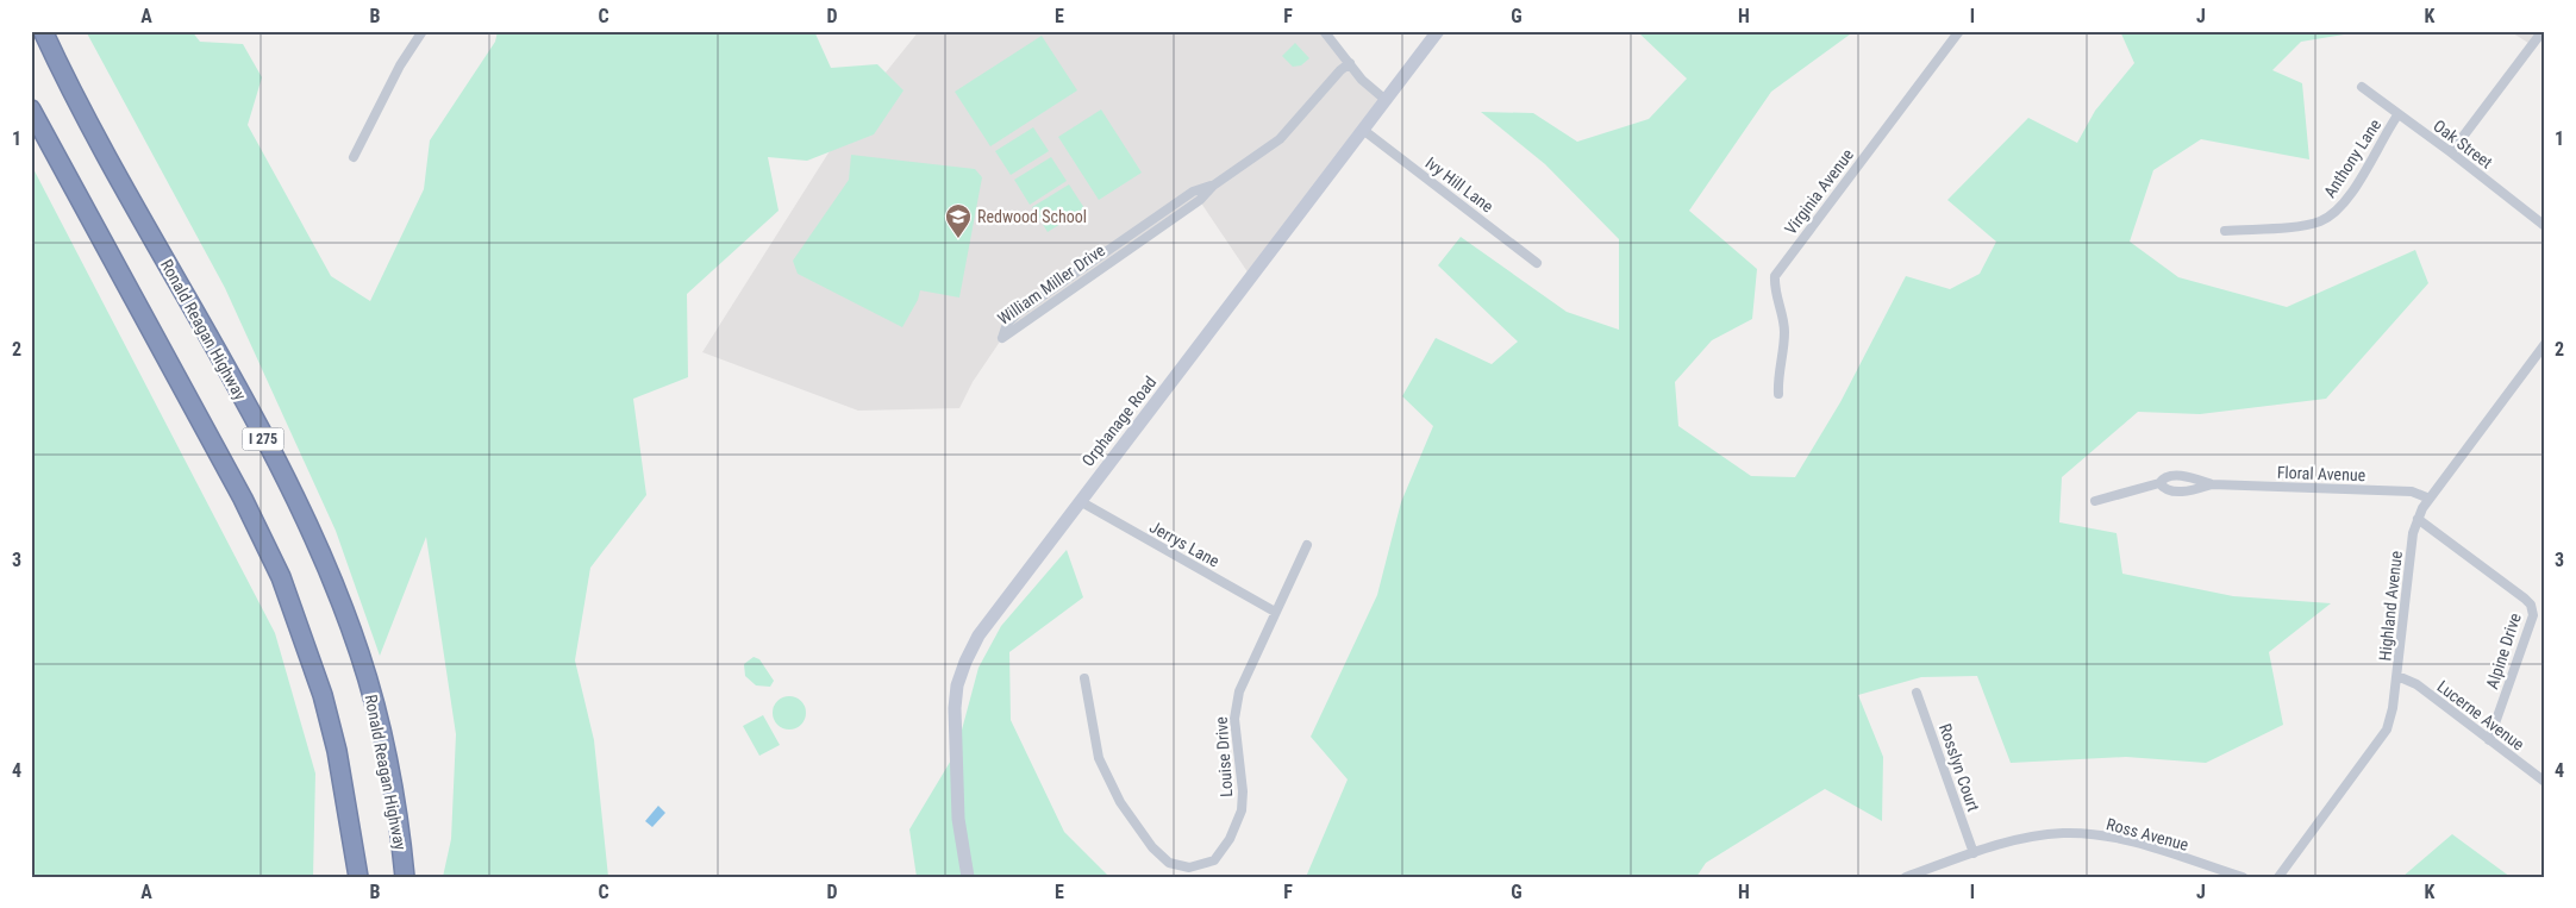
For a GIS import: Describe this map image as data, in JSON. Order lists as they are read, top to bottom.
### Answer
{
  "streets": {
    "highway": ["Ronald Reagan Highway", "I 275"],
    "main road": ["Orphanage Road"],
    "street": [
      "Oak Street",
      "Anthony Lane",
      "Ivy Hill Lane",
      "Virginia Avenue",
      "William Miller Drive",
      "Floral Avenue",
      "Jerrys Lane",
      "Highland Avenue",
      "Alpine Drive",
      "Lucerne Avenue",
      "Louise Drive",
      "Rosslyn Court",
      "Ross Avenue"
    ]
  },
  "crossings": [
    ["Oak Street", "Anthony Lane"],
    ["Ivy Hill Lane", "Orphanage Road"],
    ["Orphanage Road", "Jerrys Lane"],
    ["Floral Avenue", "Highland Avenue"],
    ["Jerrys Lane", "Louise Drive"],
    ["Highland Avenue", "Alpine Drive"],
    ["Highland Avenue", "Lucerne Avenue"],
    ["Alpine Drive", "Lucerne Avenue"],
    ["Rosslyn Court", "Ross Avenue"]
  ],
  "places": {
    "school or university": ["Redwood School"]
  },
  "grid": {
    "columns": [
      "A",
      "B",
      "C",
      "D",
      "E",
      "F",
      "G",
      "H",
      "I",
      "J",
      "K"
    ],
    "rows": [
      "1",
      "2",
      "3",
      "4"
    ]
  }
}
